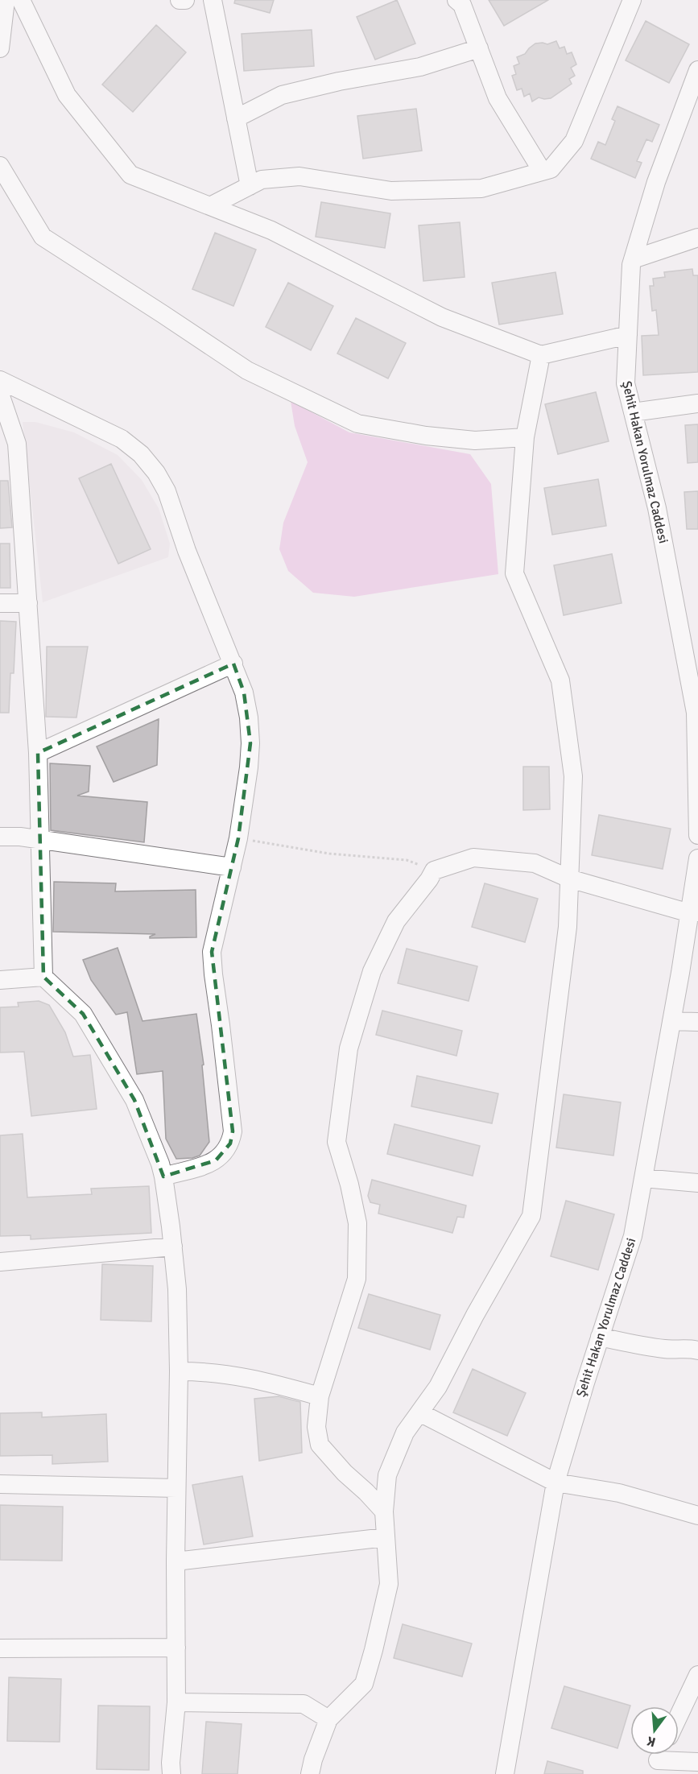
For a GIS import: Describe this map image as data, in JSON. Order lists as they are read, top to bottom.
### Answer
{
  "streets": {
    "street": ["Şehit Hakan Yorulmaz Caddesi"]
  },
  "north": "bottom"
}
